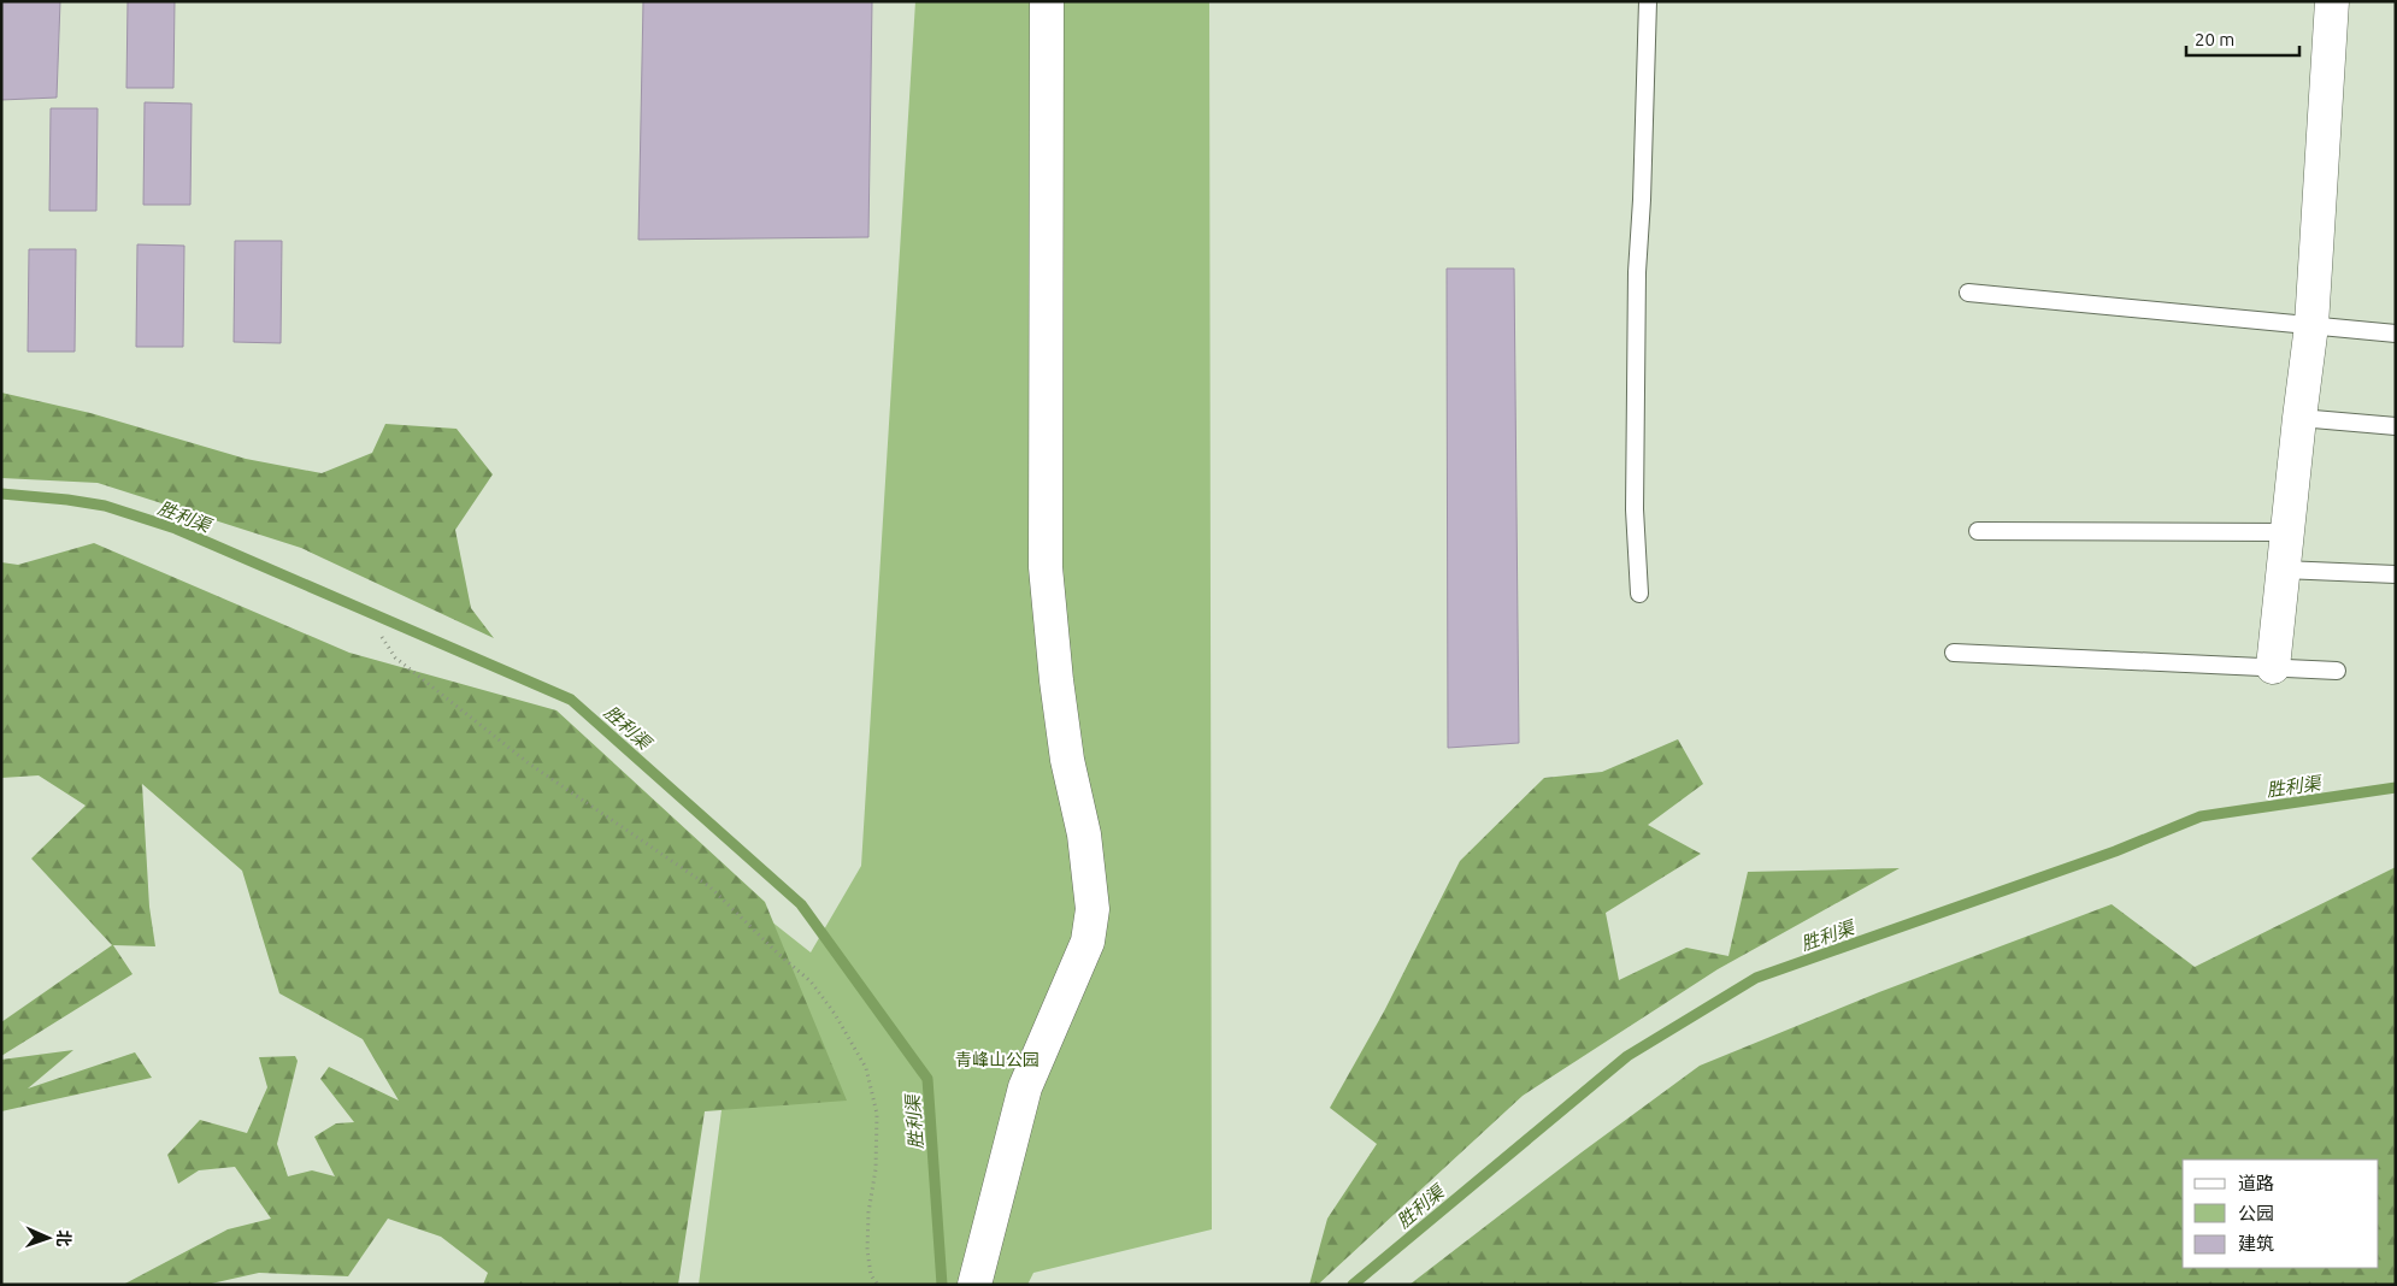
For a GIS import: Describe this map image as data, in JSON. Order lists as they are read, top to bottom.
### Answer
{
  "water": ["胜利渠"],
  "parks": ["青峰山公园"],
  "legend": ["道路", "公园", "建筑"],
  "scale_bar": "20 m",
  "north": "right"
}
